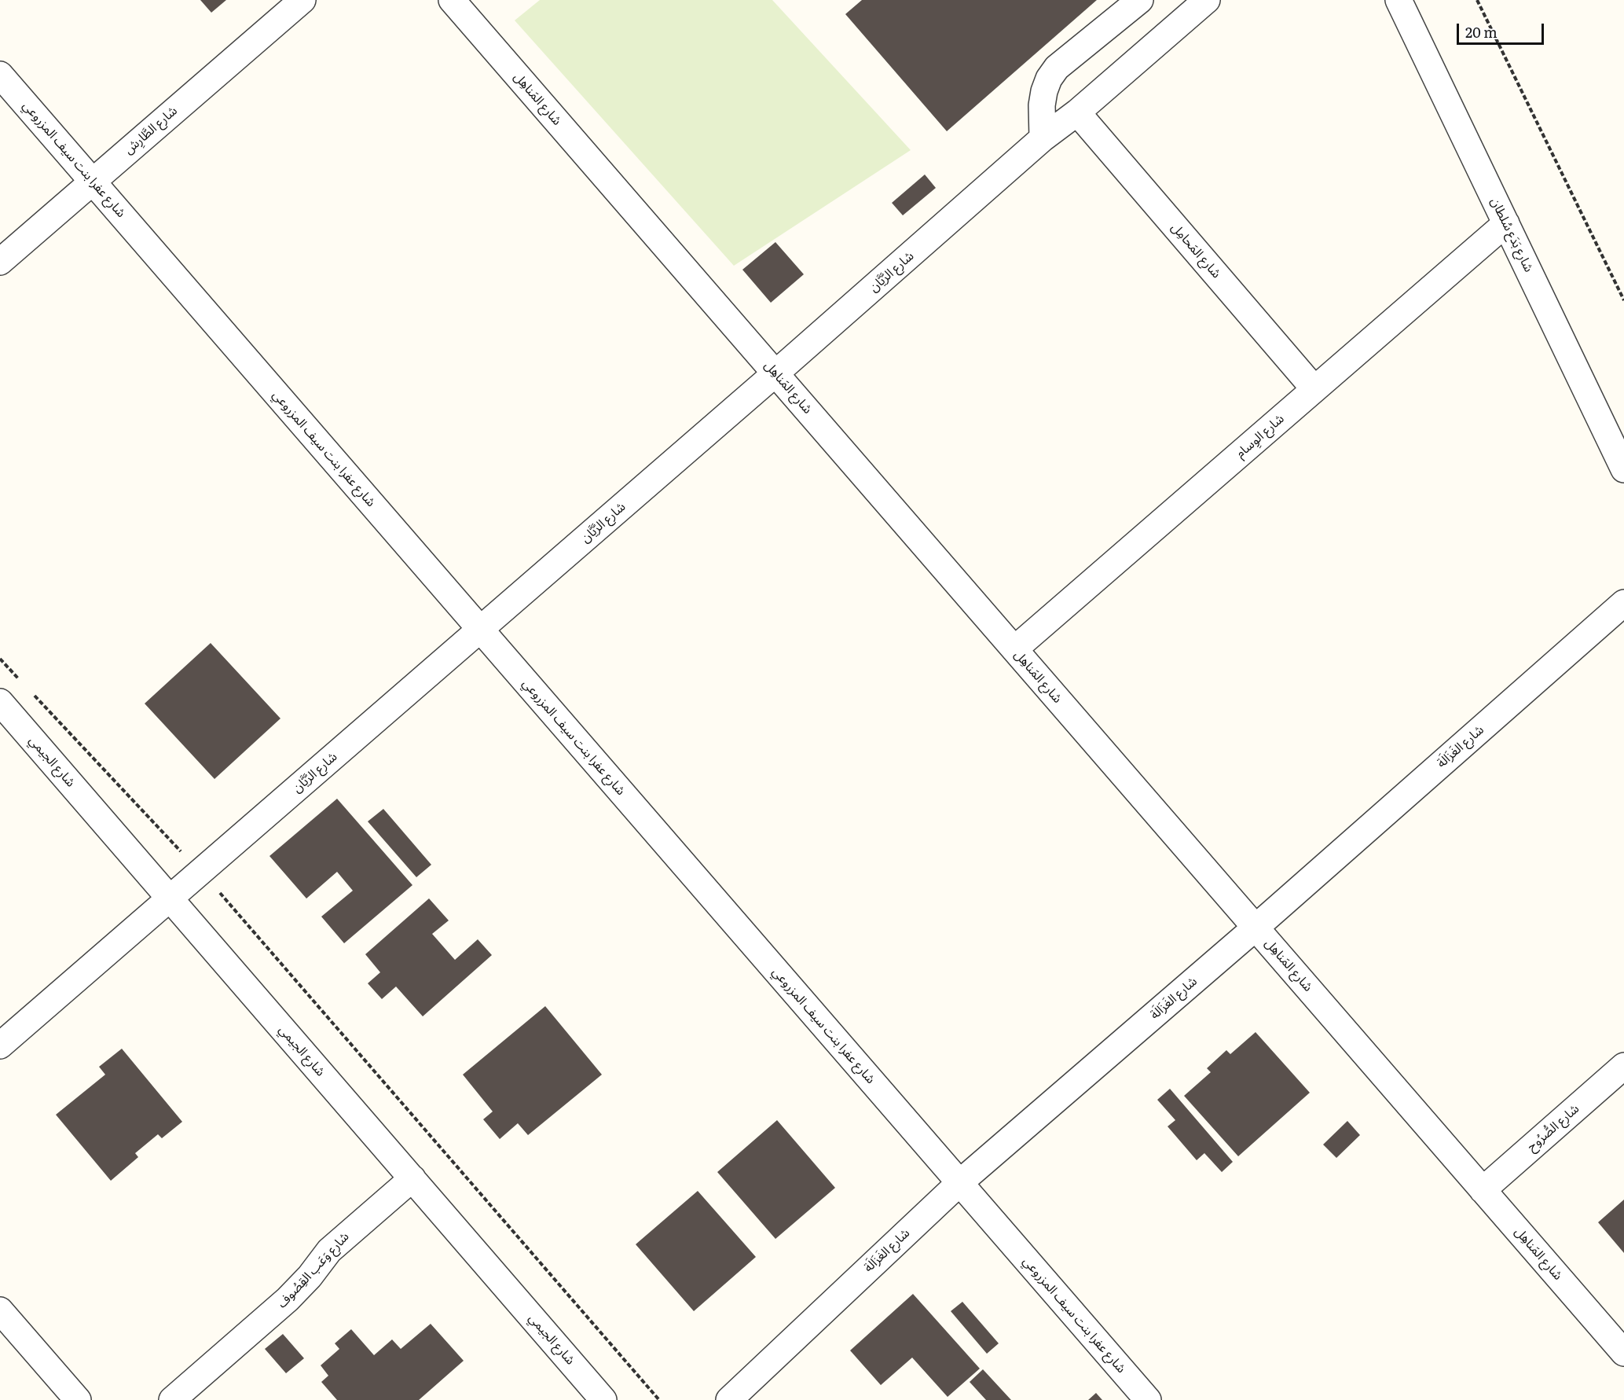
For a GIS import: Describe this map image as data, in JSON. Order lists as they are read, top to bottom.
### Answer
{
  "streets": {
    "street": [
      "شارع المَناهِل",
      "شارع الطَّارِش",
      "شارع عفرا بنت سيف المزروعي",
      "شارع بَدَع سُلطان",
      "شارع المَحامِل",
      "شارع الرَّيَّان",
      "شارع الوِسام",
      "شارع الغَزَالَة",
      "شارع الجيمي",
      "شارع الصُّرُوح",
      "شارع وَعَب القِصُوف"
    ]
  },
  "crossings": [
    ["شارع المَناهِل", "شارع الرَّيَّان"],
    ["شارع المَناهِل", "شارع الوِسام"],
    ["شارع المَناهِل", "شارع الغَزَالَة"],
    ["شارع المَناهِل", "شارع الصُّرُوح"],
    ["شارع الطَّارِش", "شارع عفرا بنت سيف المزروعي"],
    ["شارع عفرا بنت سيف المزروعي", "شارع الرَّيَّان"],
    ["شارع عفرا بنت سيف المزروعي", "شارع الغَزَالَة"],
    ["شارع بَدَع سُلطان", "شارع الوِسام"],
    ["شارع المَحامِل", "شارع الرَّيَّان"],
    ["شارع المَحامِل", "شارع الوِسام"],
    ["شارع الرَّيَّان", "شارع الجيمي"],
    ["شارع الجيمي", "شارع وَعَب القِصُوف"]
  ],
  "scale_bar": "20 m"
}
